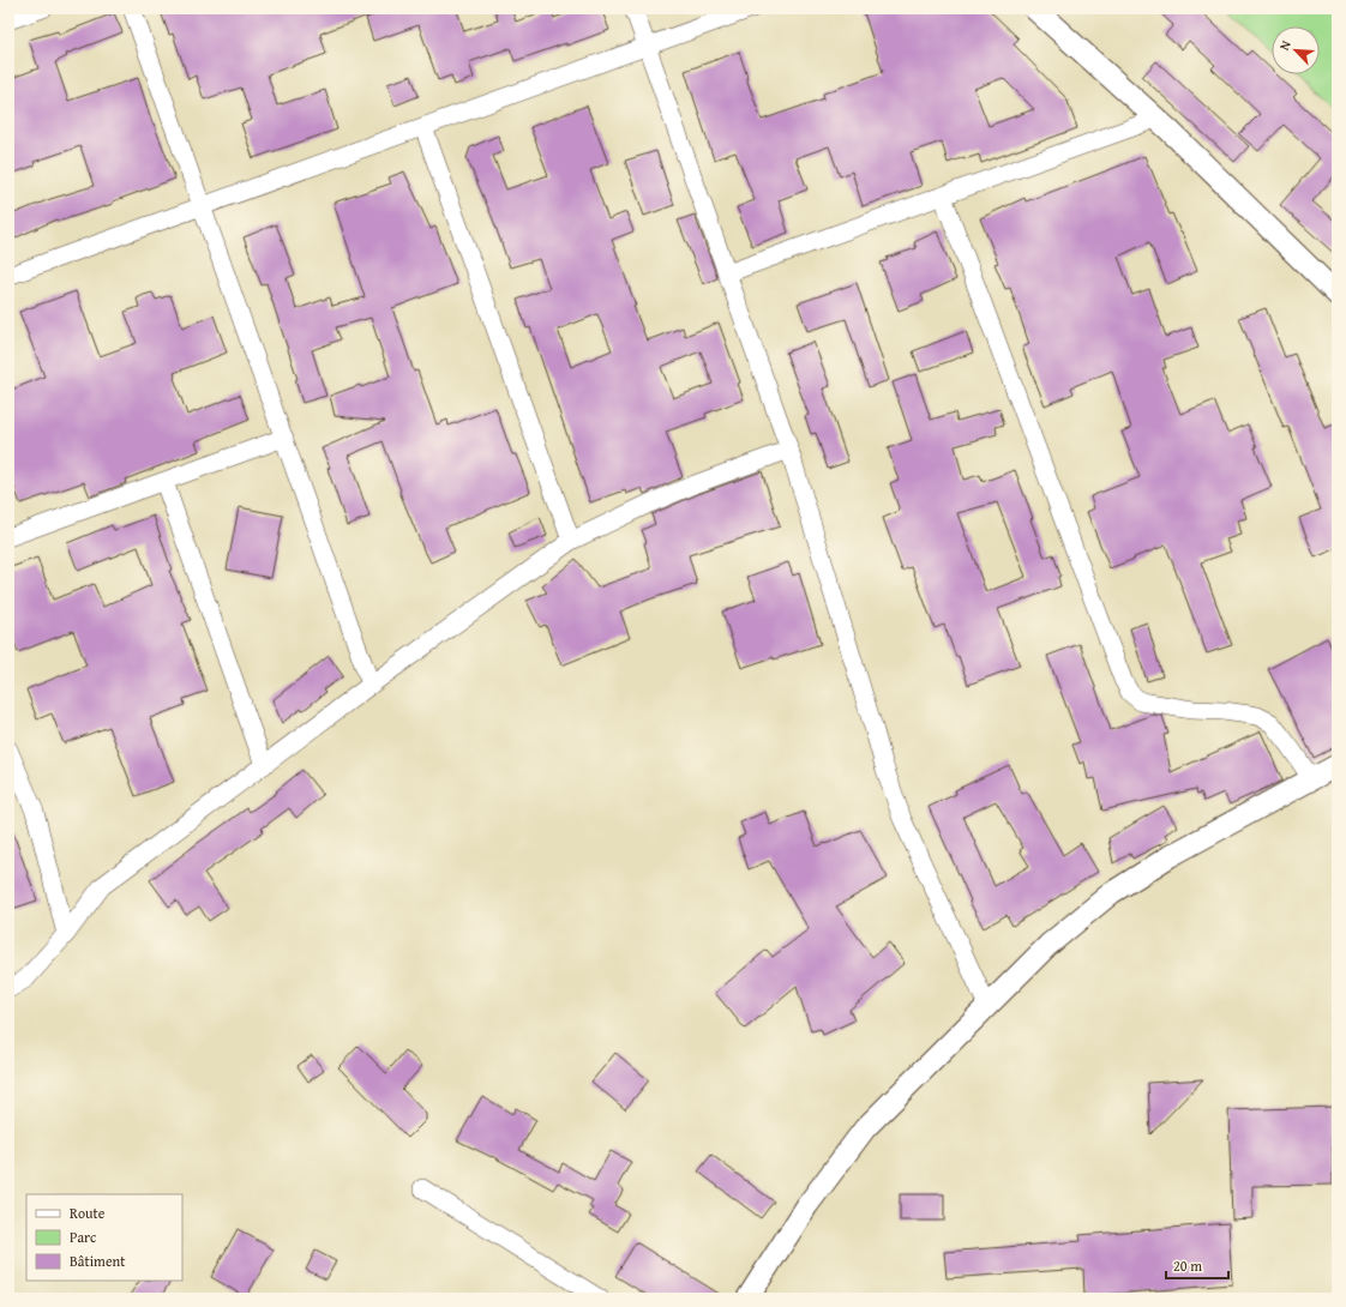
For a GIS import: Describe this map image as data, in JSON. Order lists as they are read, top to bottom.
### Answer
{
  "legend": ["Route", "Parc", "Bâtiment"],
  "scale_bar": "20 m",
  "north": "top left"
}
